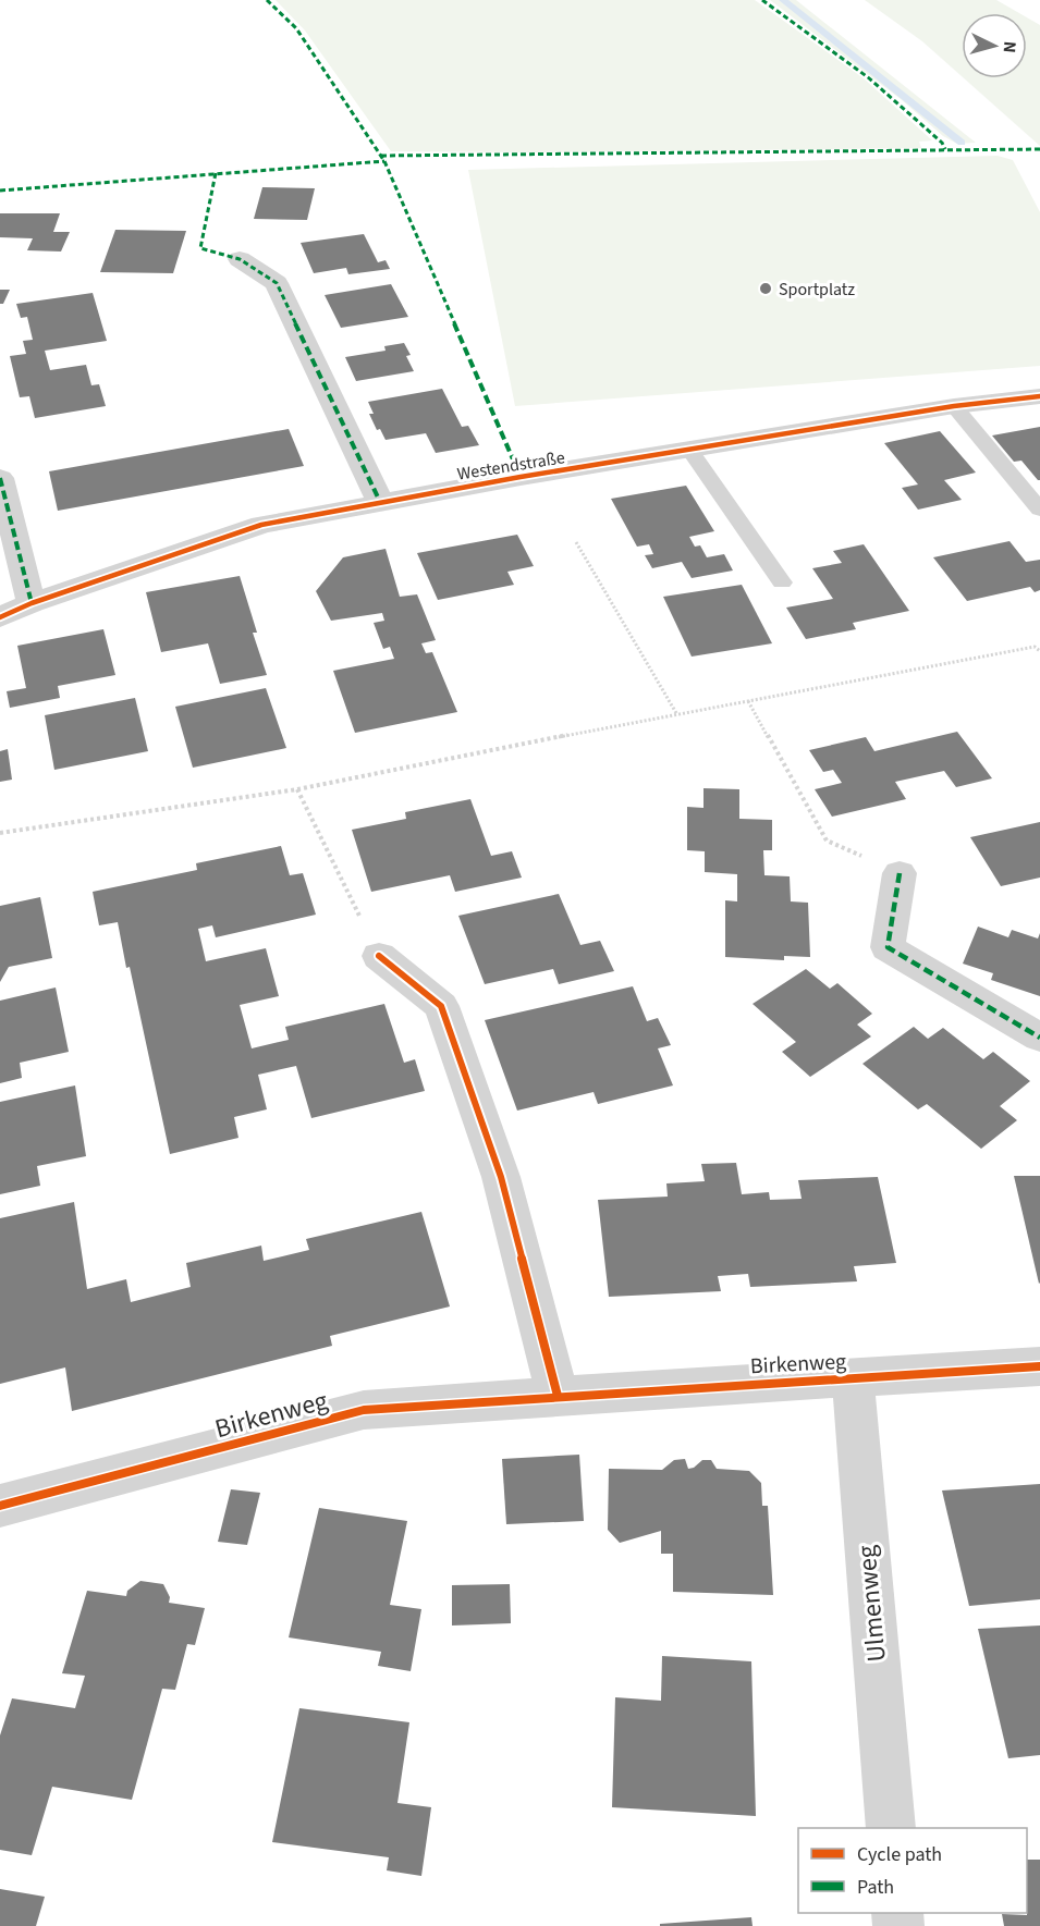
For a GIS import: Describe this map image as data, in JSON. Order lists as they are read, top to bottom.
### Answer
{
  "streets": {
    "street": ["Westendstraße", "Birkenweg", "Ulmenweg"]
  },
  "crossings": [
    ["Birkenweg", "Ulmenweg"]
  ],
  "places": ["Sportplatz"],
  "legend": ["Cycle path", "Path"],
  "north": "right"
}
